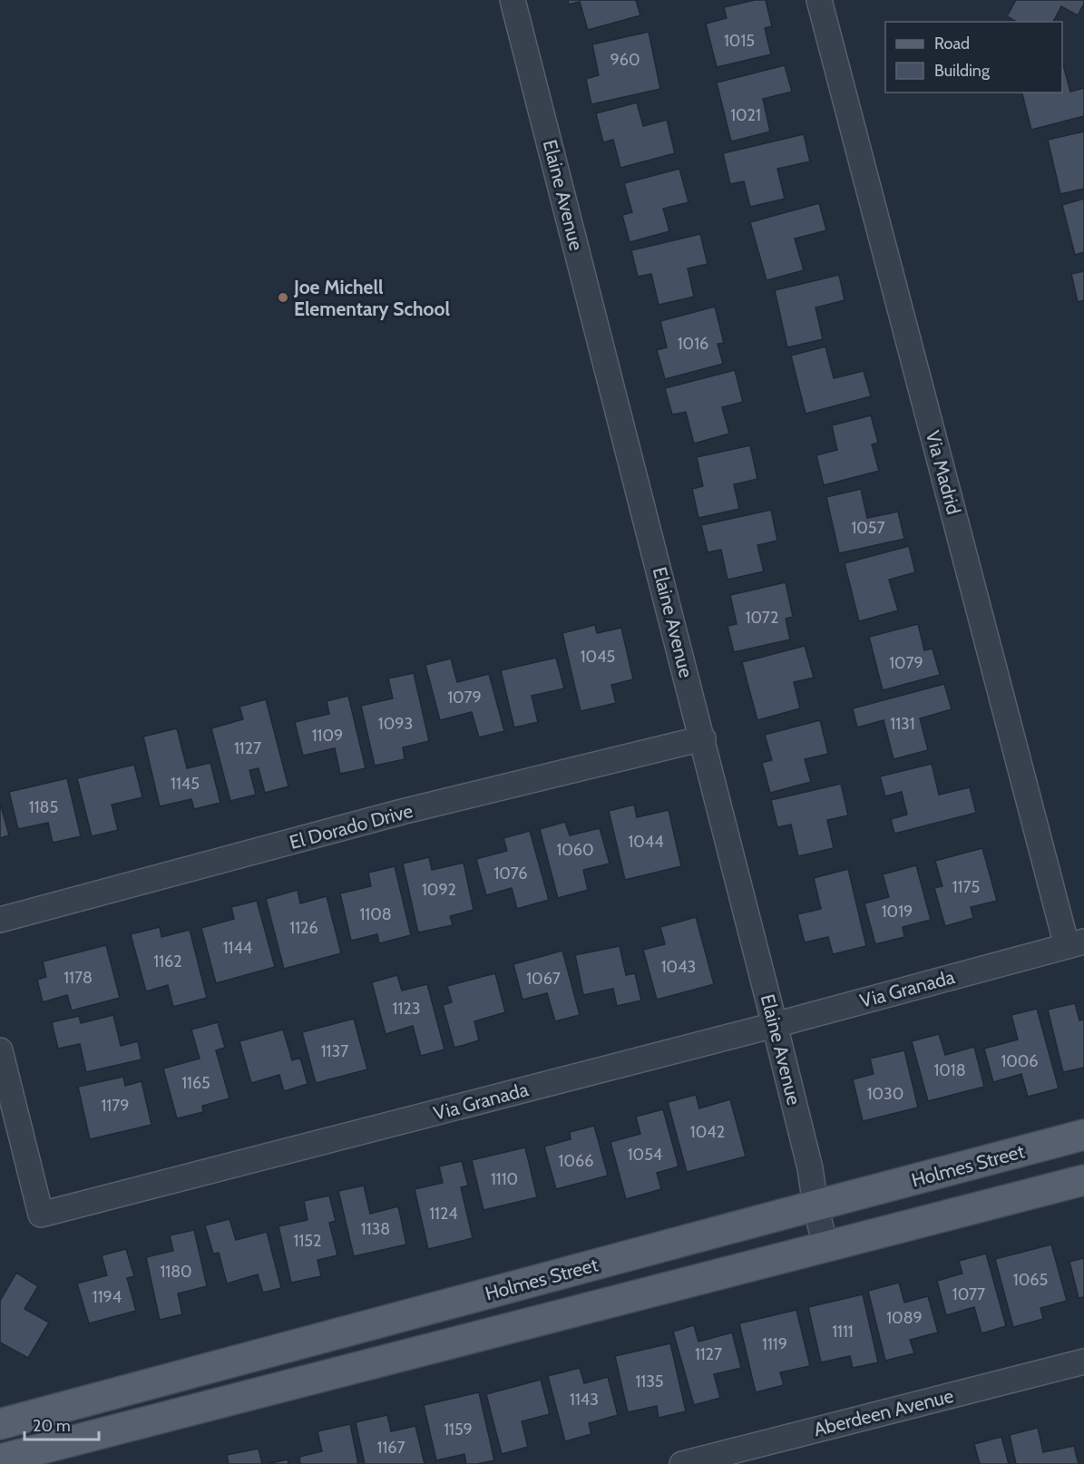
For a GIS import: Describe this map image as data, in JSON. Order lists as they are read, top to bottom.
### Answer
{
  "streets": {
    "main road": ["Holmes Street"],
    "street": [
      "Elaine Avenue",
      "Via Madrid",
      "El Dorado Drive",
      "Via Granada",
      "Aberdeen Avenue"
    ]
  },
  "crossings": [
    ["Elaine Avenue", "El Dorado Drive"],
    ["Elaine Avenue", "Via Granada"],
    ["Elaine Avenue", "Holmes Street"],
    ["Via Madrid", "Via Granada"]
  ],
  "places": ["Joe Michell Elementary School"],
  "house_numbers": [
    "1015",
    "960",
    "1021",
    "1016",
    "1057",
    "1072",
    "1045",
    "1079",
    "1079",
    "1093",
    "1131",
    "1109",
    "1127",
    "1145",
    "1185",
    "1044",
    "1060",
    "1076",
    "1175",
    "1092",
    "1019",
    "1108",
    "1126",
    "1144",
    "1162",
    "1043",
    "1178",
    "1067",
    "1123",
    "1137",
    "1006",
    "1018",
    "1165",
    "1030",
    "1179",
    "1042",
    "1054",
    "1066",
    "1110",
    "1124",
    "1138",
    "1152",
    "1180",
    "1065",
    "1077",
    "1194",
    "1089",
    "1111",
    "1119",
    "1127",
    "1135",
    "1143",
    "1159",
    "1167"
  ],
  "legend": ["Road", "Building"],
  "scale_bar": "20 m"
}
